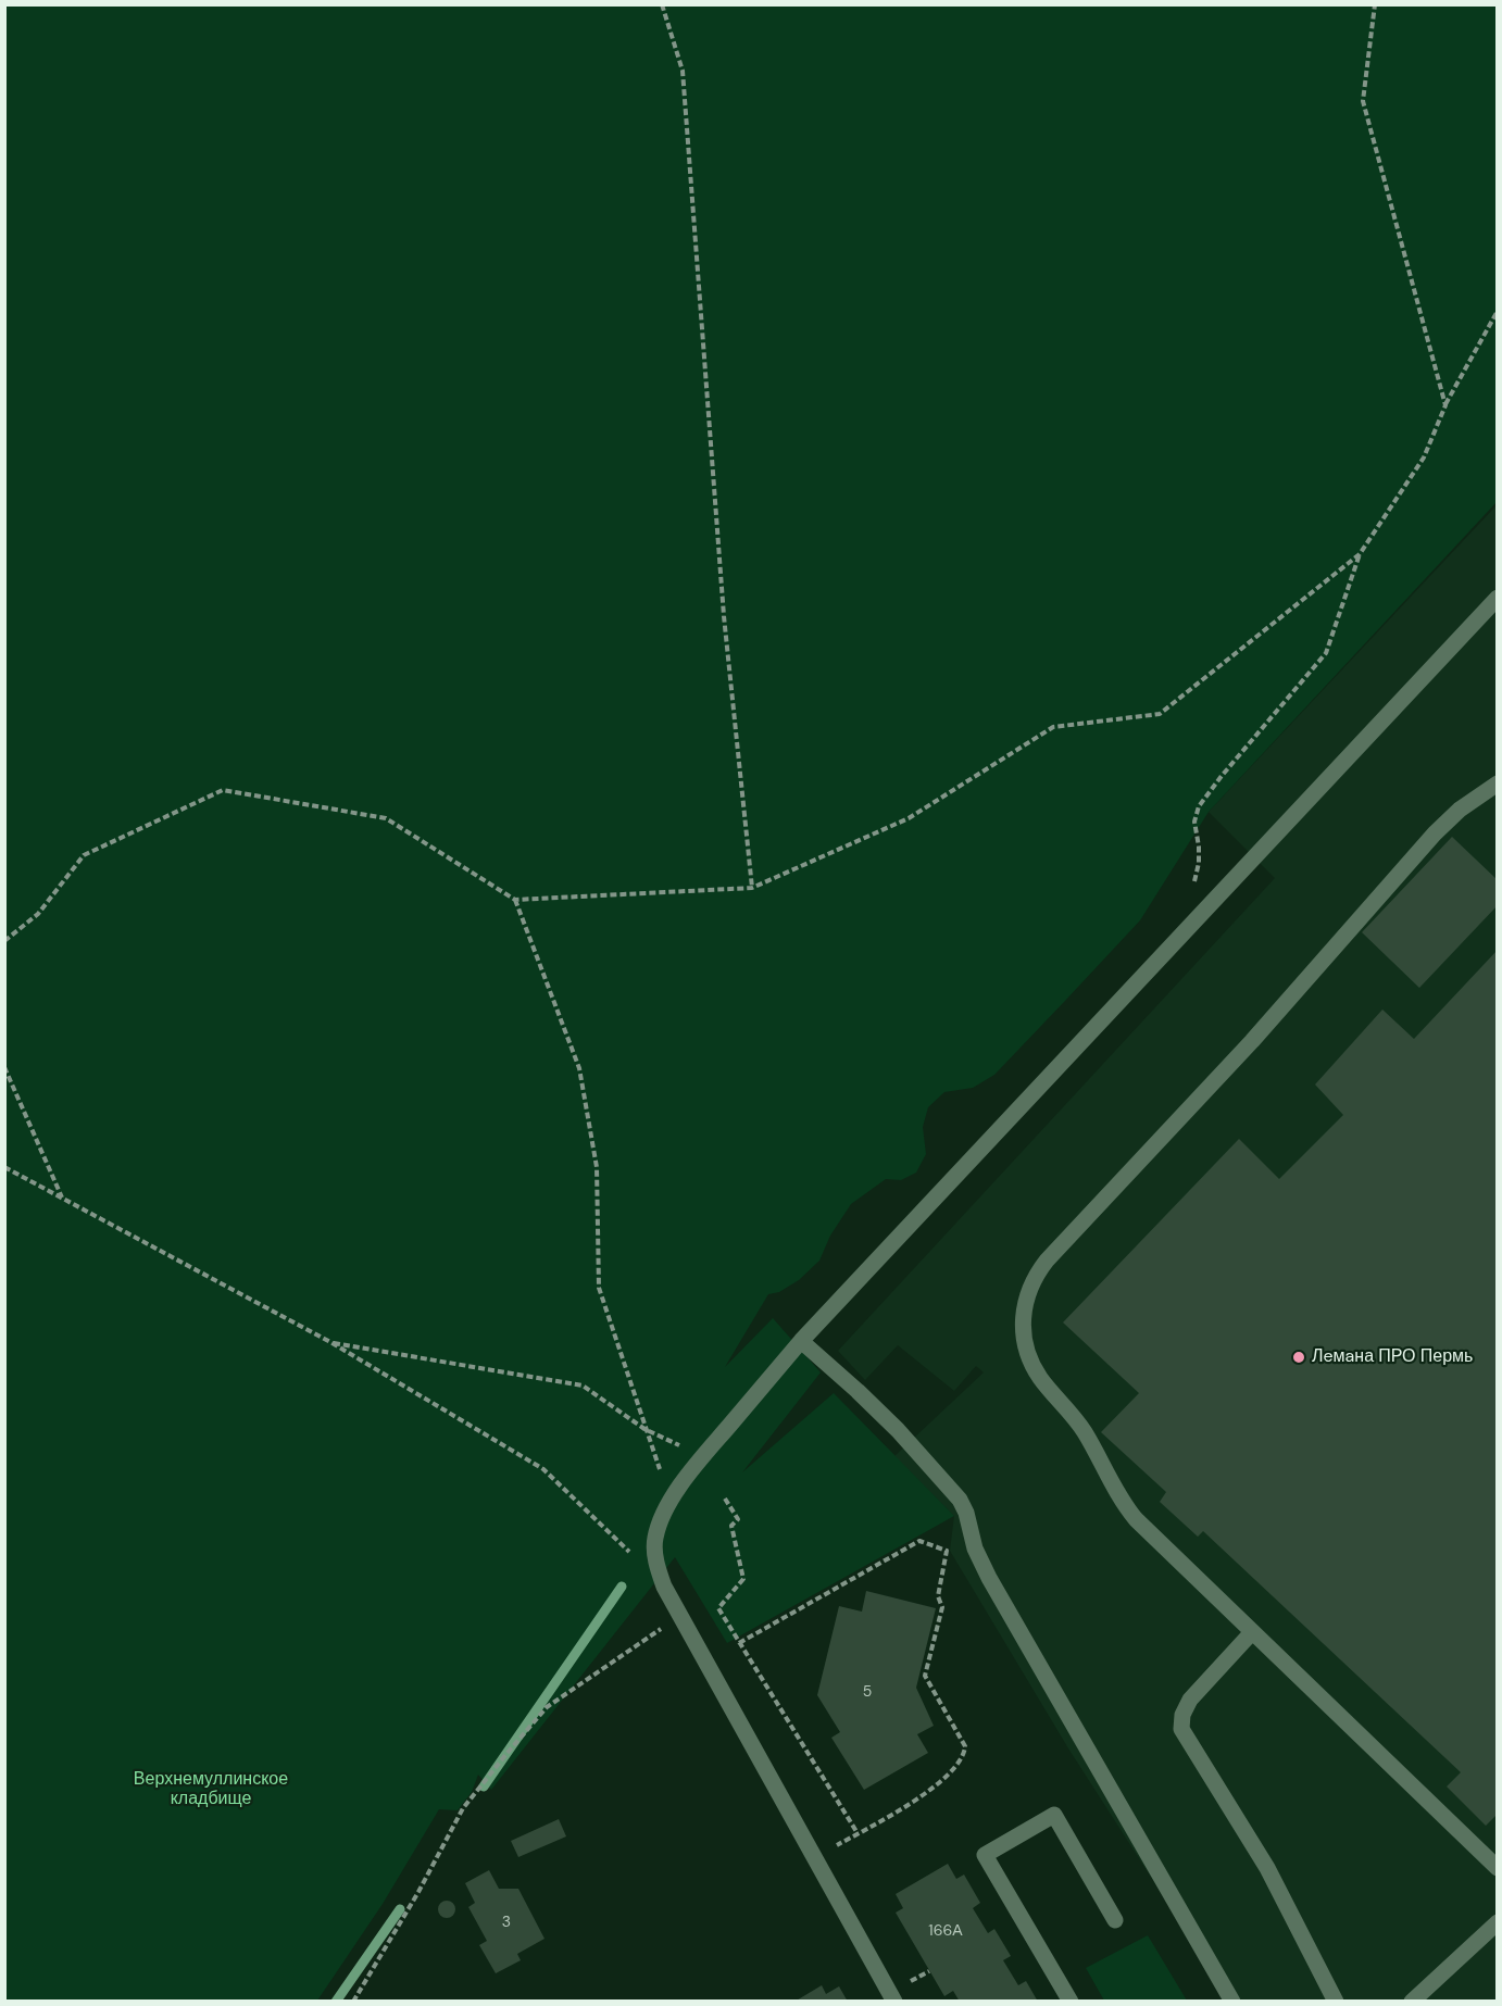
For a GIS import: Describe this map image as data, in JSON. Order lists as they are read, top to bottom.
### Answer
{
  "parks": ["Верхнемуллинское кладбище"],
  "places": ["Лeмaна ПРО Пермь"],
  "house_numbers": ["5", "3", "166А"]
}
